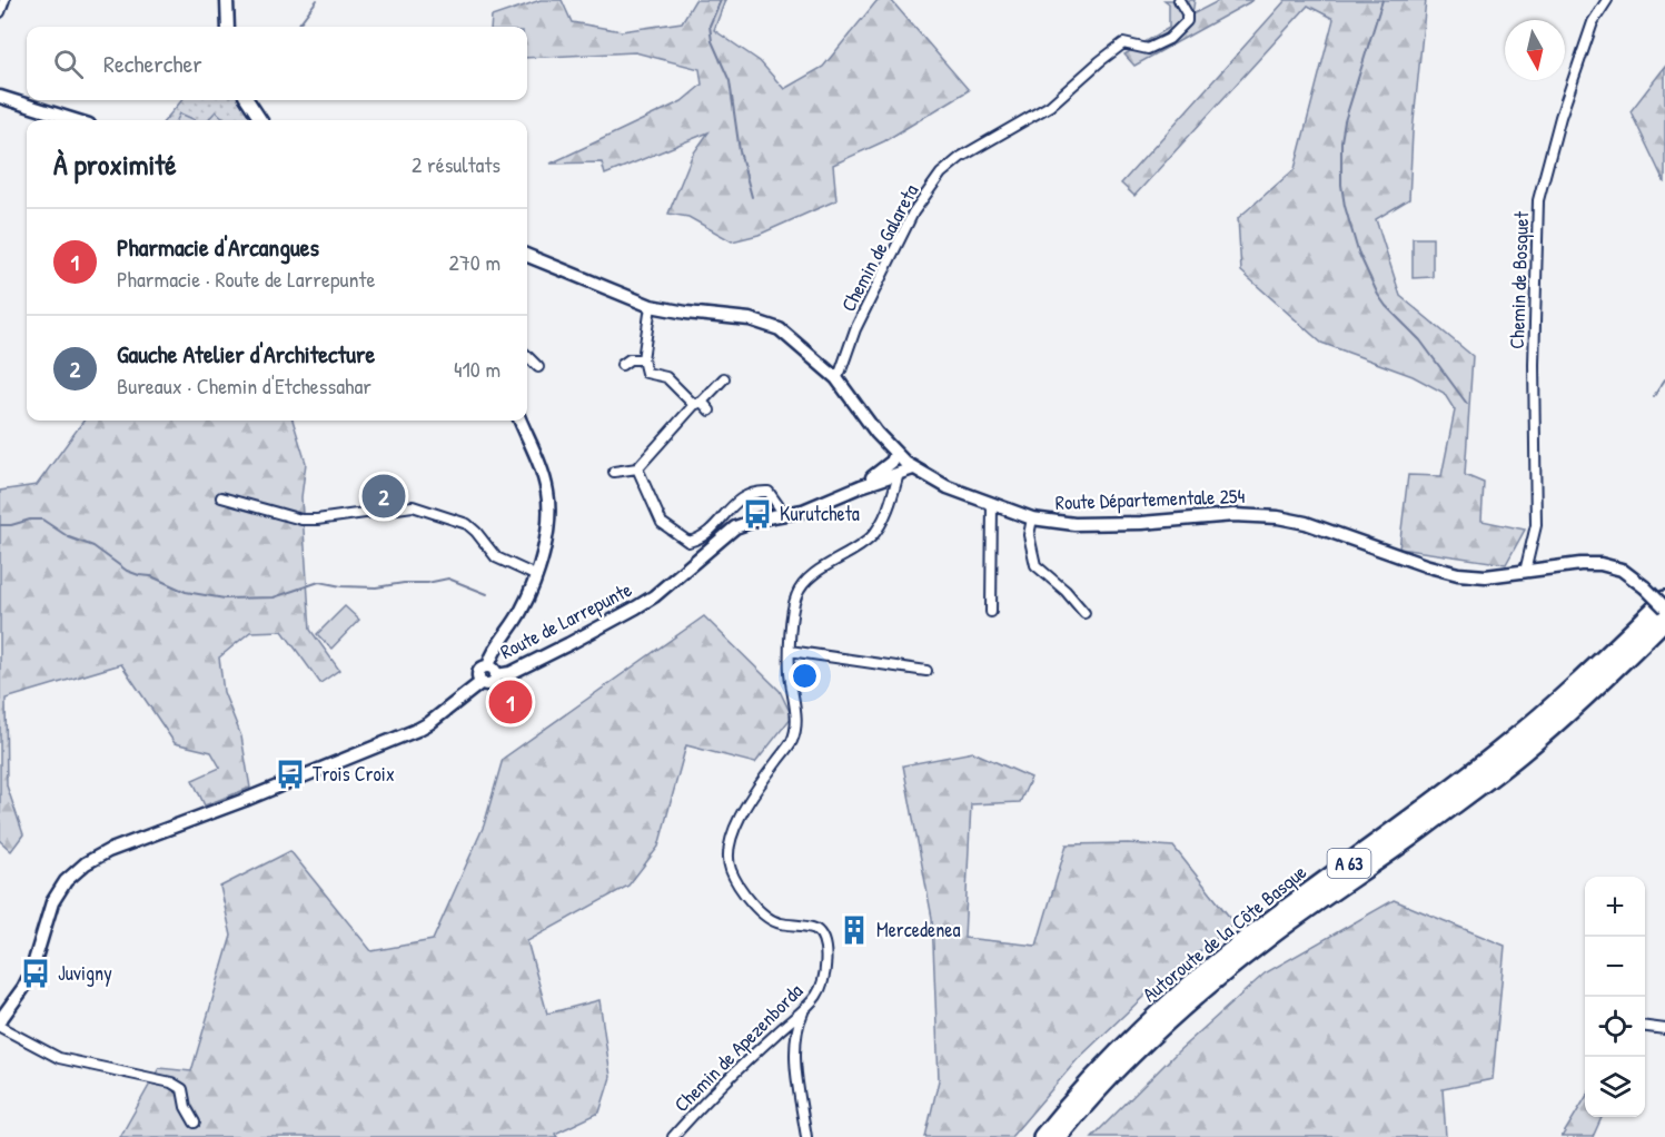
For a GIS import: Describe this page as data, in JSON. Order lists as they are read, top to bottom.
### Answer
{
  "streets": {
    "highway": ["A 63", "Autoroute de la Côte Basque"],
    "street": [
      "Chemin de Galareta",
      "Chemin de Bosquet",
      "Route Départementale 254",
      "Route de Larrepunte",
      "Chemin de Apezenborda"
    ]
  },
  "crossings": [
    ["Chemin de Galareta", "Route Départementale 254"],
    ["Chemin de Bosquet", "Route Départementale 254"],
    ["Route Départementale 254", "Route de Larrepunte"],
    ["Route Départementale 254", "Chemin de Apezenborda"],
    ["Route de Larrepunte", "Chemin de Apezenborda"]
  ],
  "places": {
    "bus stop": ["Kurutcheta", "Trois Croix", "Juvigny"],
    "building": ["Mercedenea"]
  },
  "north": "bottom",
  "page": {
    "search": "Rechercher",
    "heading": ["À proximité", "2 résultats"],
    "list": [
      {
        "mark": "1",
        "name": "Pharmacie d'Arcangues",
        "note": "Pharmacie · Route de Larrepunte",
        "value": "270 m"
      },
      {
        "mark": "2",
        "name": "Gauche Atelier d'Architecture",
        "note": "Bureaux · Chemin d'Etchessahar",
        "value": "410 m"
      }
    ],
    "pins": ["2", "1"],
    "map_buttons": ["+", "−"]
  }
}
